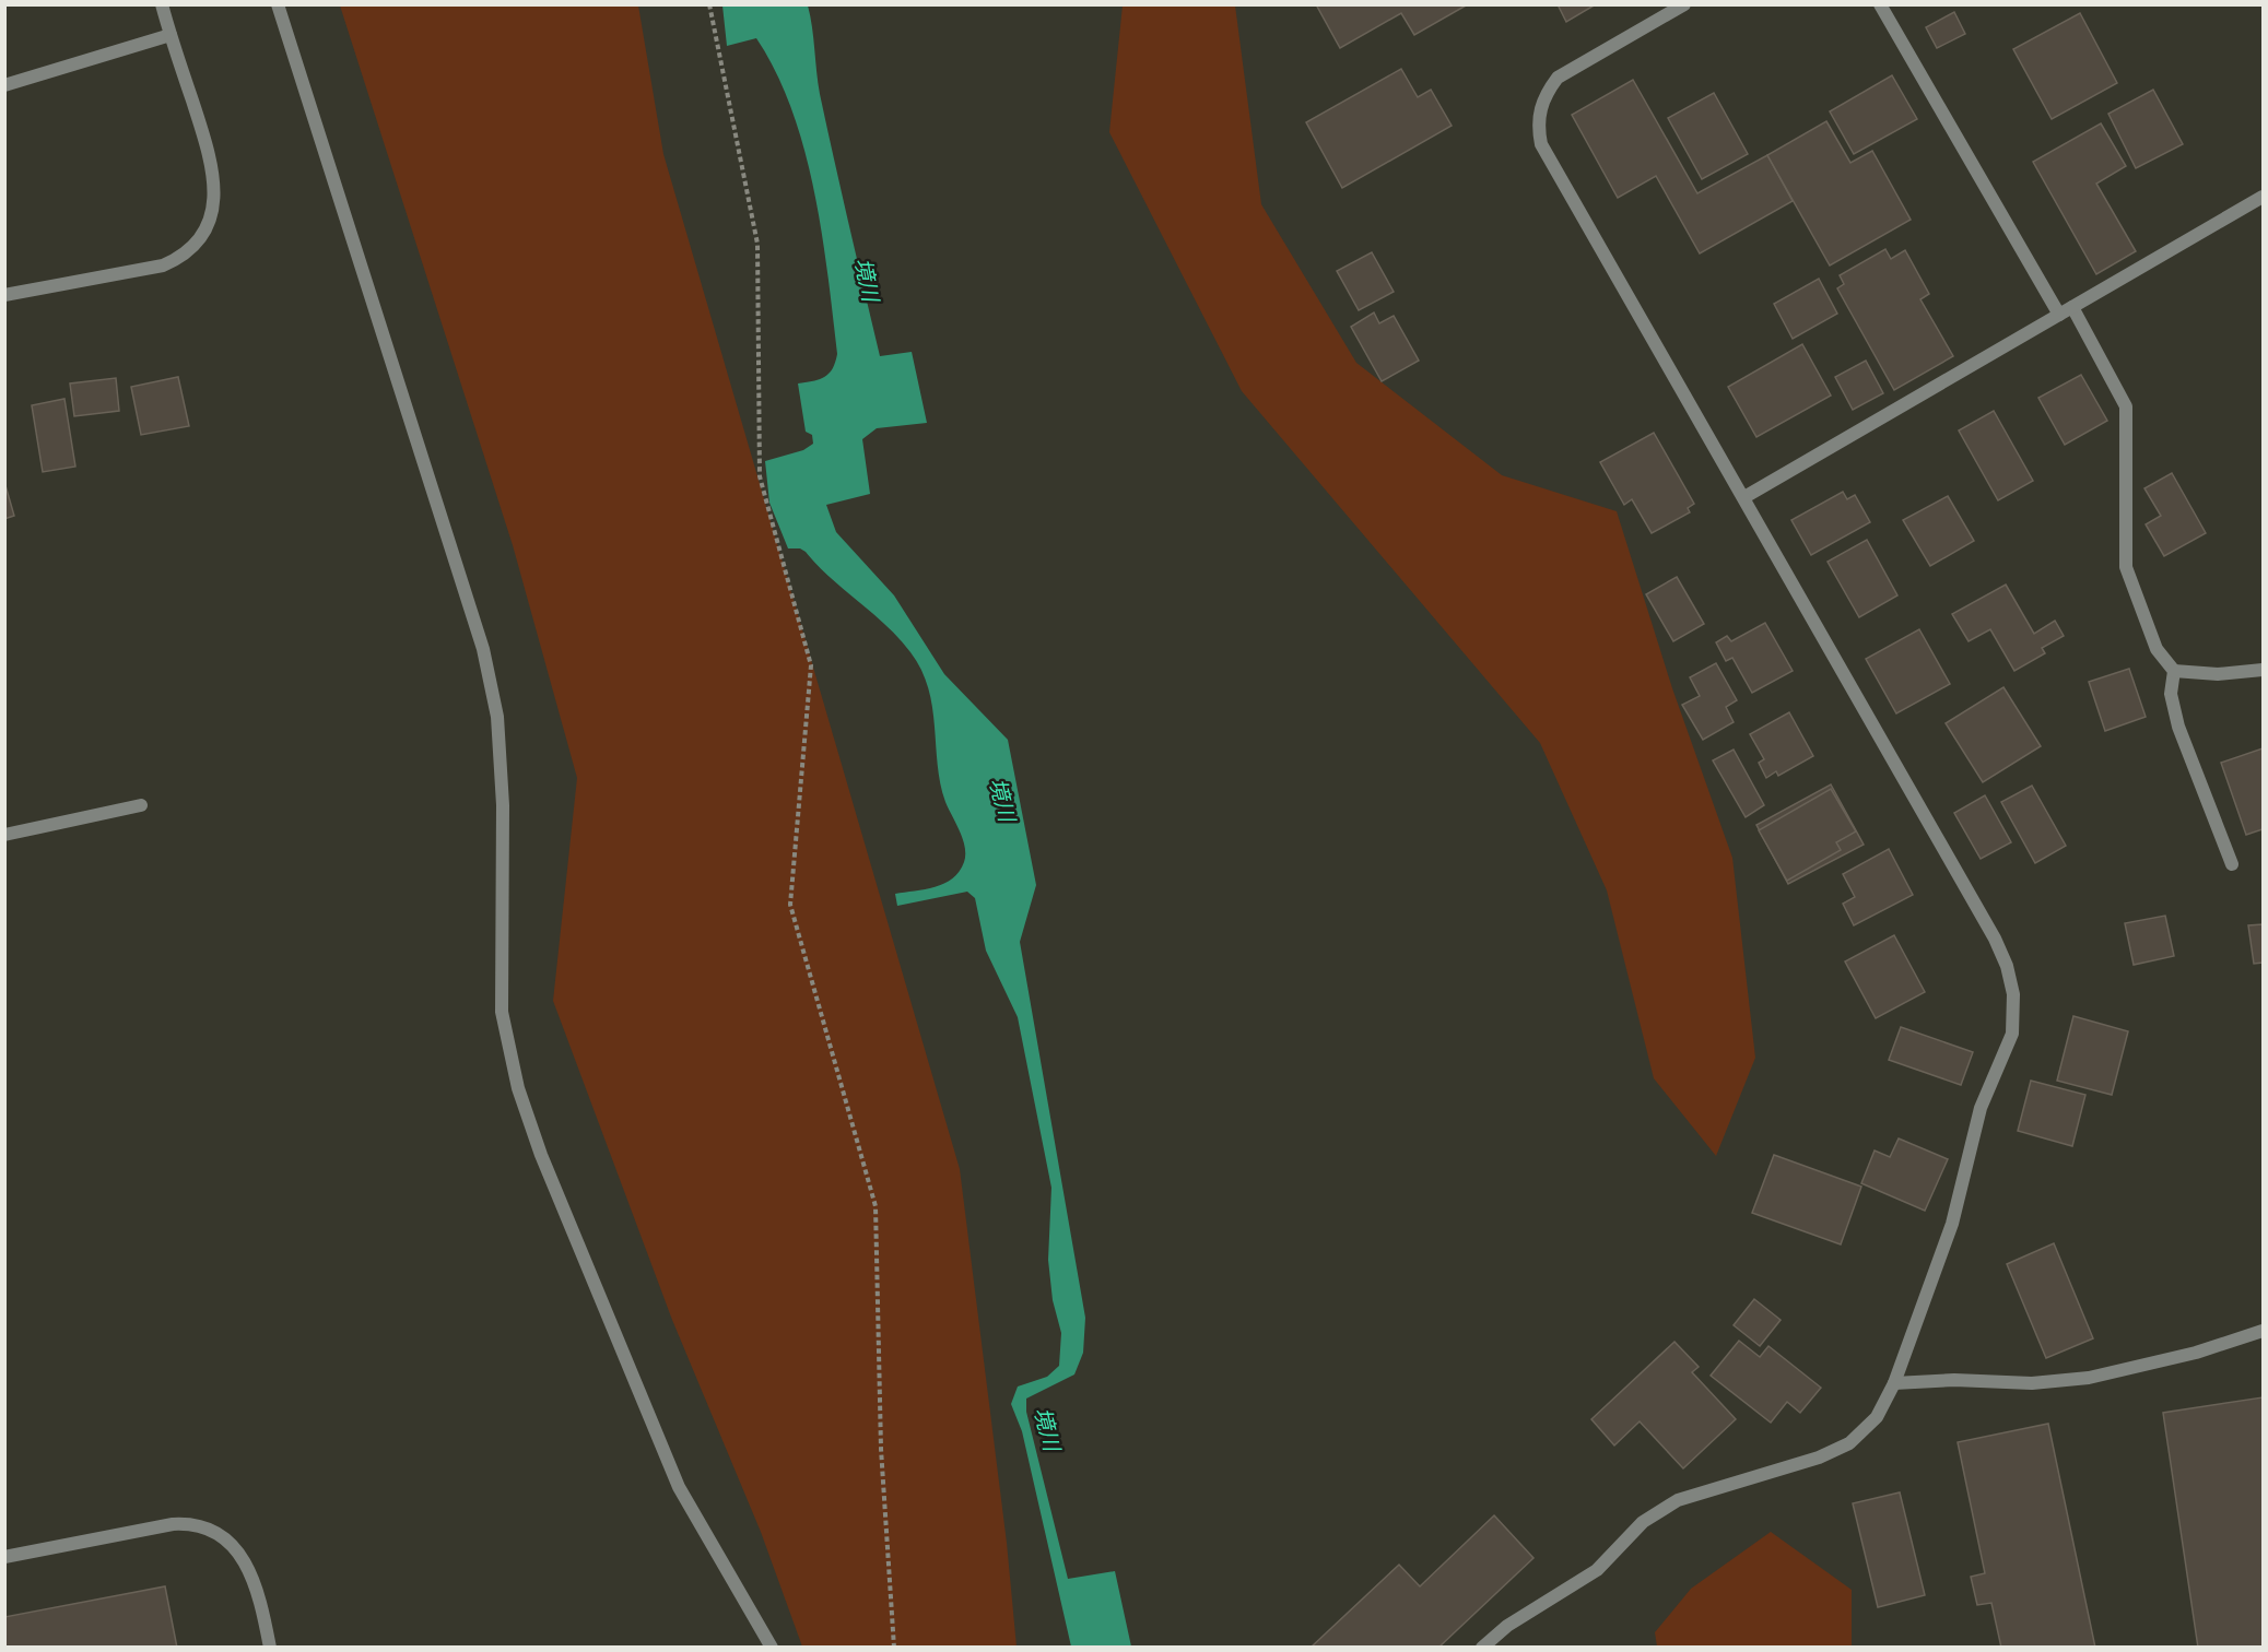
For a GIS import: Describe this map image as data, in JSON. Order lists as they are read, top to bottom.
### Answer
{
  "water": ["境川"]
}
